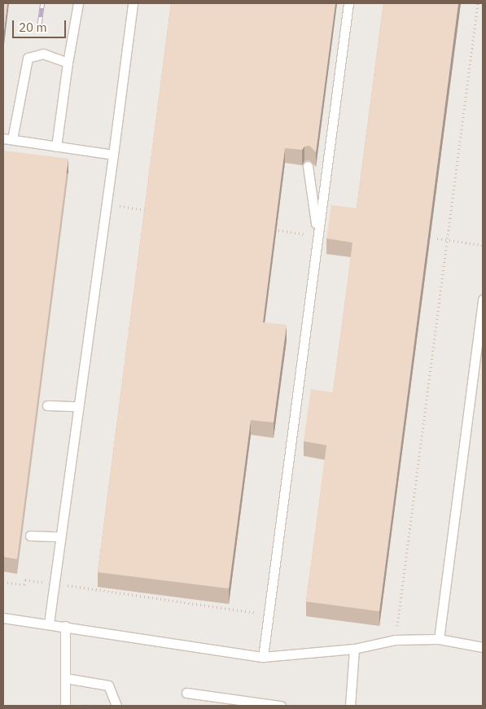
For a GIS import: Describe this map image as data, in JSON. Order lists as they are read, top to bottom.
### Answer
{
  "scale_bar": "20 m"
}
